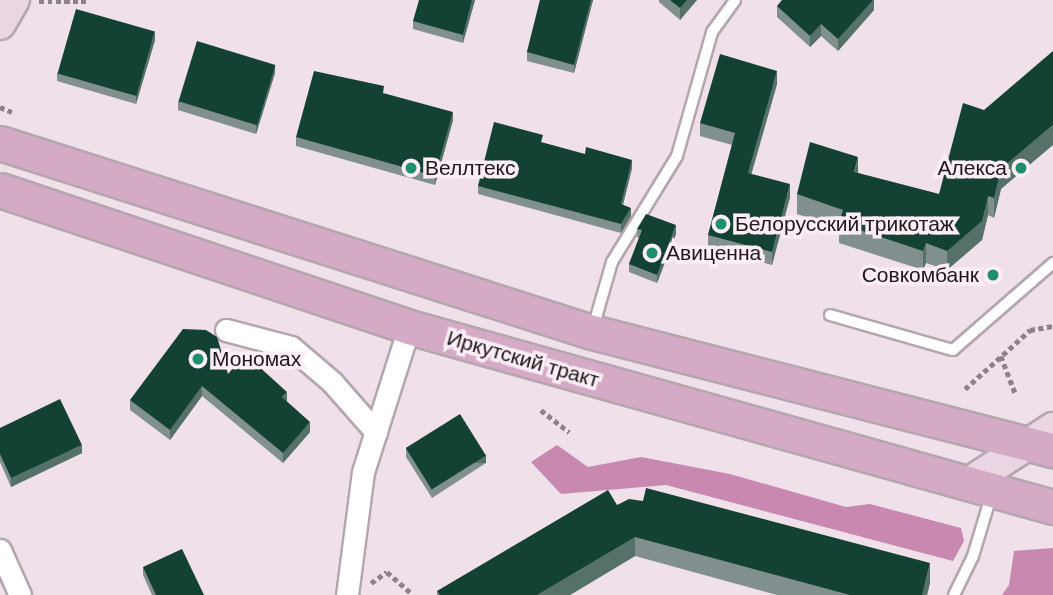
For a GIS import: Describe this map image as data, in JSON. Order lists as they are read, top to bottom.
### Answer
{
  "streets": {
    "main road": ["Иркутский тракт"]
  },
  "places": [
    "Веллтекс",
    "Алекса",
    "Белорусский трикотаж",
    "Авиценна",
    "Совкомбанк",
    "Мономах"
  ]
}
